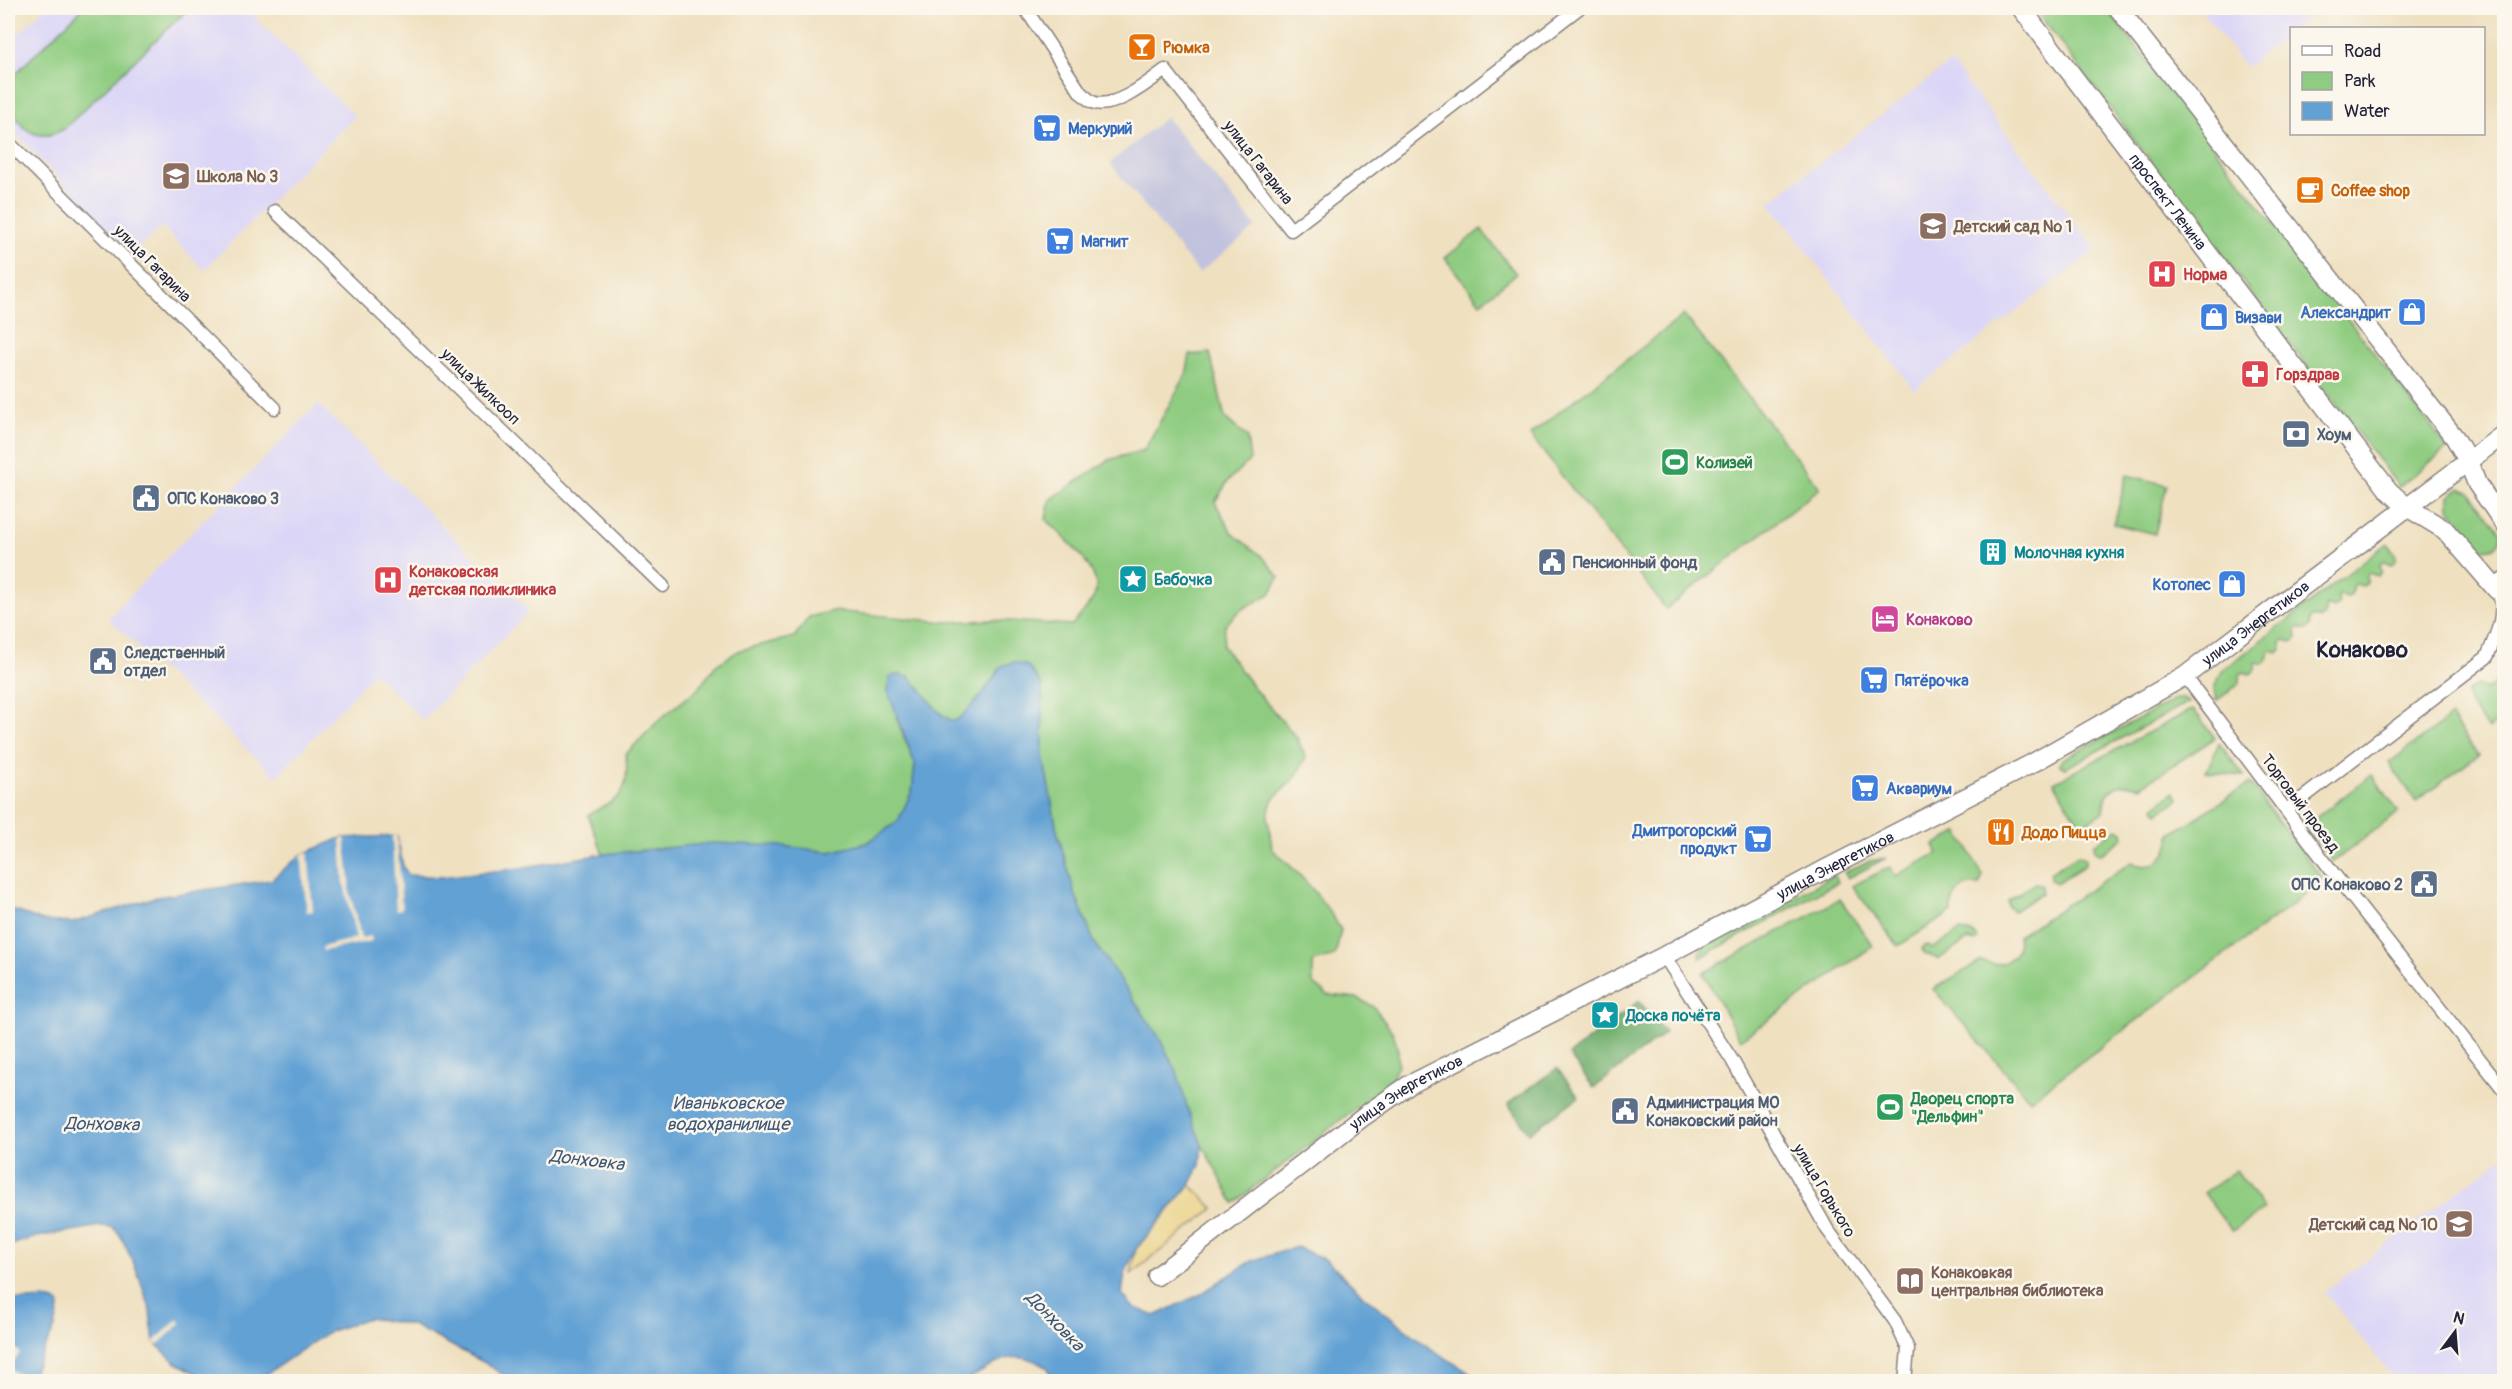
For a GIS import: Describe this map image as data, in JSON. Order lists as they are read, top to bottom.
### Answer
{
  "streets": {
    "main road": ["проспект Ленина", "улица Энергетиков"],
    "street": [
      "улица Гагарина",
      "улица Жилкооп",
      "Торговый проезд",
      "улица Горького"
    ]
  },
  "crossings": [
    ["проспект Ленина", "улица Энергетиков"],
    ["улица Энергетиков", "Торговый проезд"],
    ["улица Энергетиков", "улица Горького"]
  ],
  "districts": ["Конаково"],
  "water": ["Иваньковское водохранилище", "Донховка"],
  "places": {
    "bar": ["Рюмка"],
    "supermarket": [
      "Меркурий",
      "Магнит",
      "Пятёрочка",
      "Аквариум",
      "Дмитрогорский продукт"
    ],
    "school or university": ["Школа № 3", "Детский сад № 1", "Детский сад № 10"],
    "cafe": ["Coffee shop"],
    "hospital": ["Норма", "Конаковская детская поликлиника"],
    "shop": ["Александрит", "Визави", "Котопес"],
    "pharmacy": ["Горздрав"],
    "bank": ["Хоум"],
    "sports": ["Колизей", "Дворец спорта \"Дельфин\""],
    "public building": [
      "ОПС Конаково 3",
      "Пенсионный фонд",
      "Следственный отдел",
      "ОПС Конаково 2",
      "Администрация МО Конаковский район"
    ],
    "building": ["Молочная кухня"],
    "place": ["Бабочка", "Доска почёта"],
    "hotel": ["Конаково"],
    "restaurant": ["Додо Пицца"],
    "library": ["Конаковкая центральная библиотека"]
  },
  "legend": ["Road", "Park", "Water"],
  "north": "top"
}
